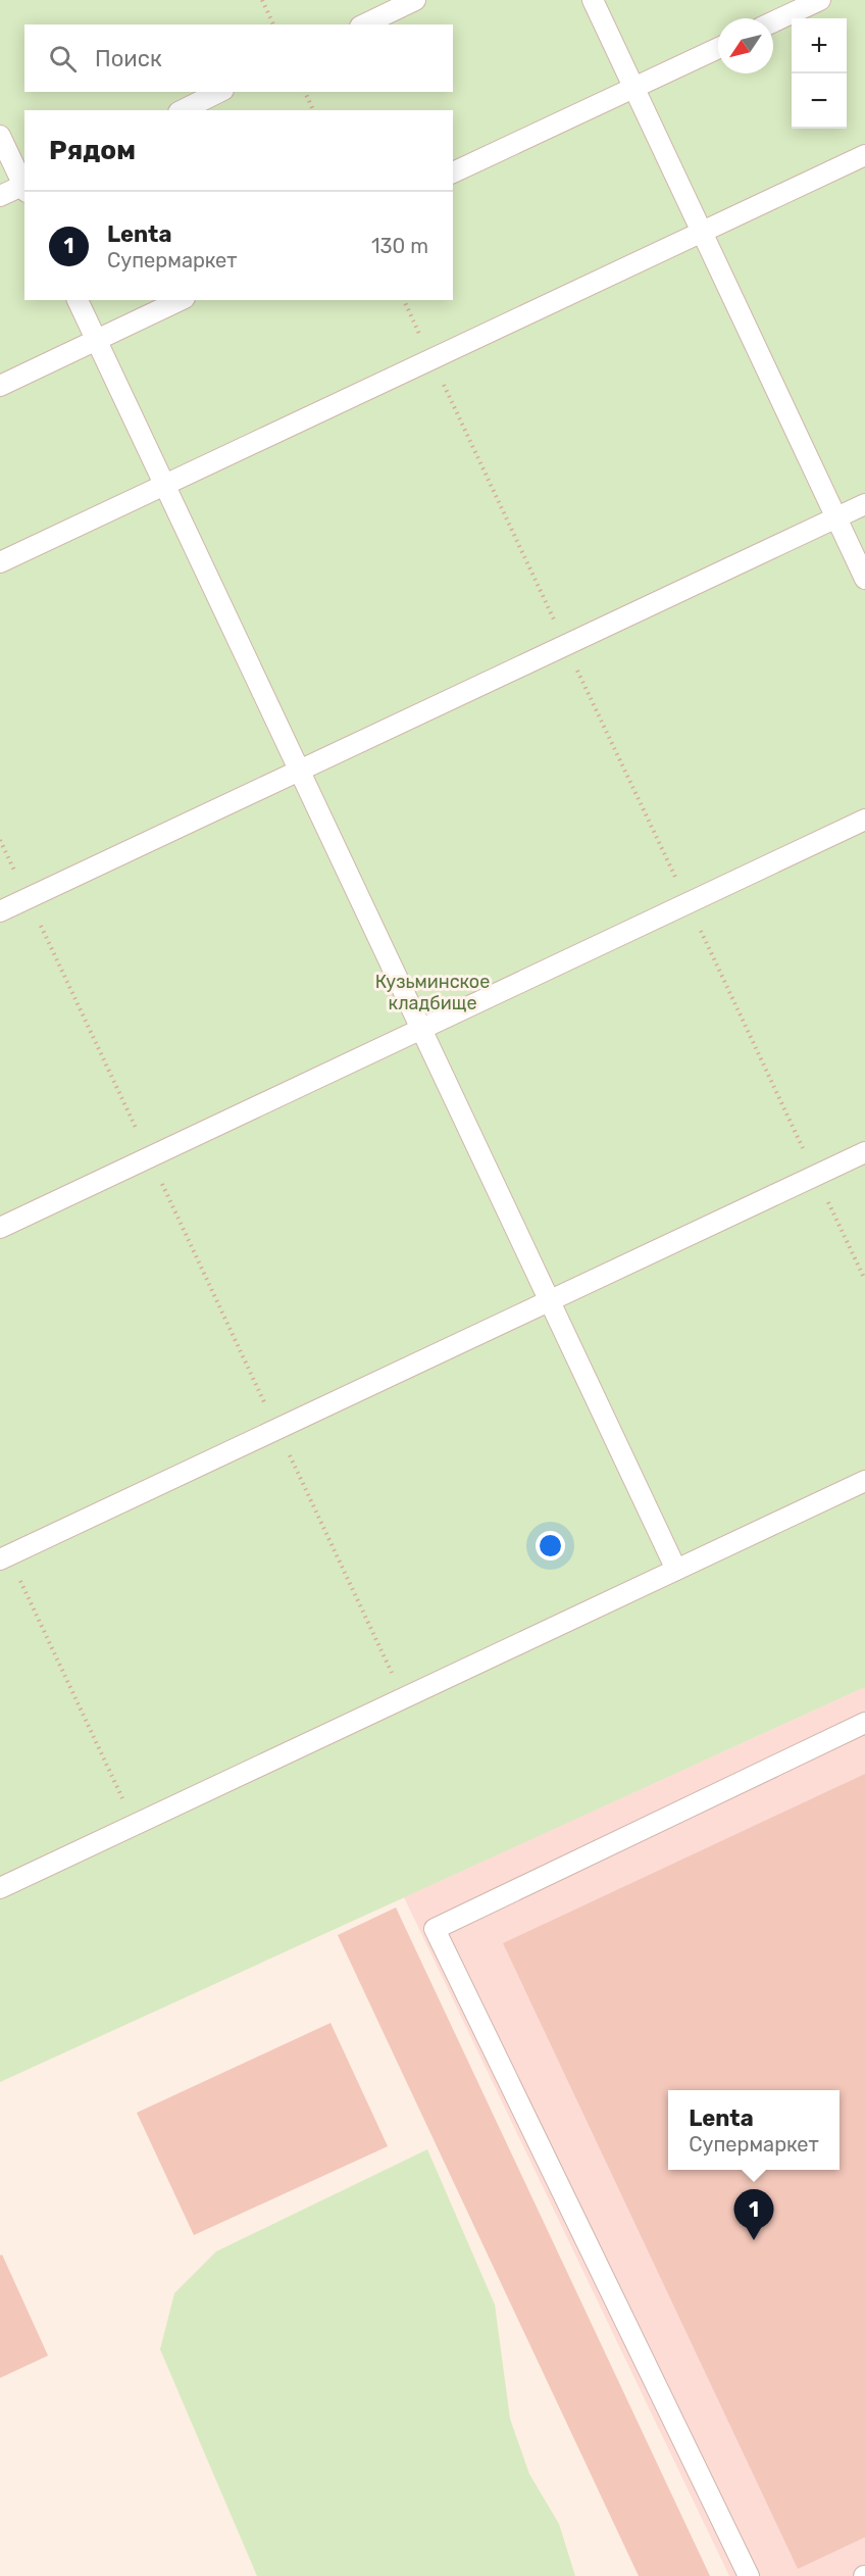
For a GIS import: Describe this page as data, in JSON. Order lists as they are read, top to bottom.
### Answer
{
  "parks": ["Кузьминское кладбище"],
  "north": "bottom left",
  "page": {
    "map_buttons": ["+", "−"],
    "search": "Поиск",
    "heading": "Рядом",
    "list": [
      {
        "mark": "1",
        "name": "Lenta",
        "note": "Супермаркет",
        "value": "130 m"
      }
    ],
    "popup": ["Lenta", "Супермаркет"],
    "pins": "1"
  }
}
